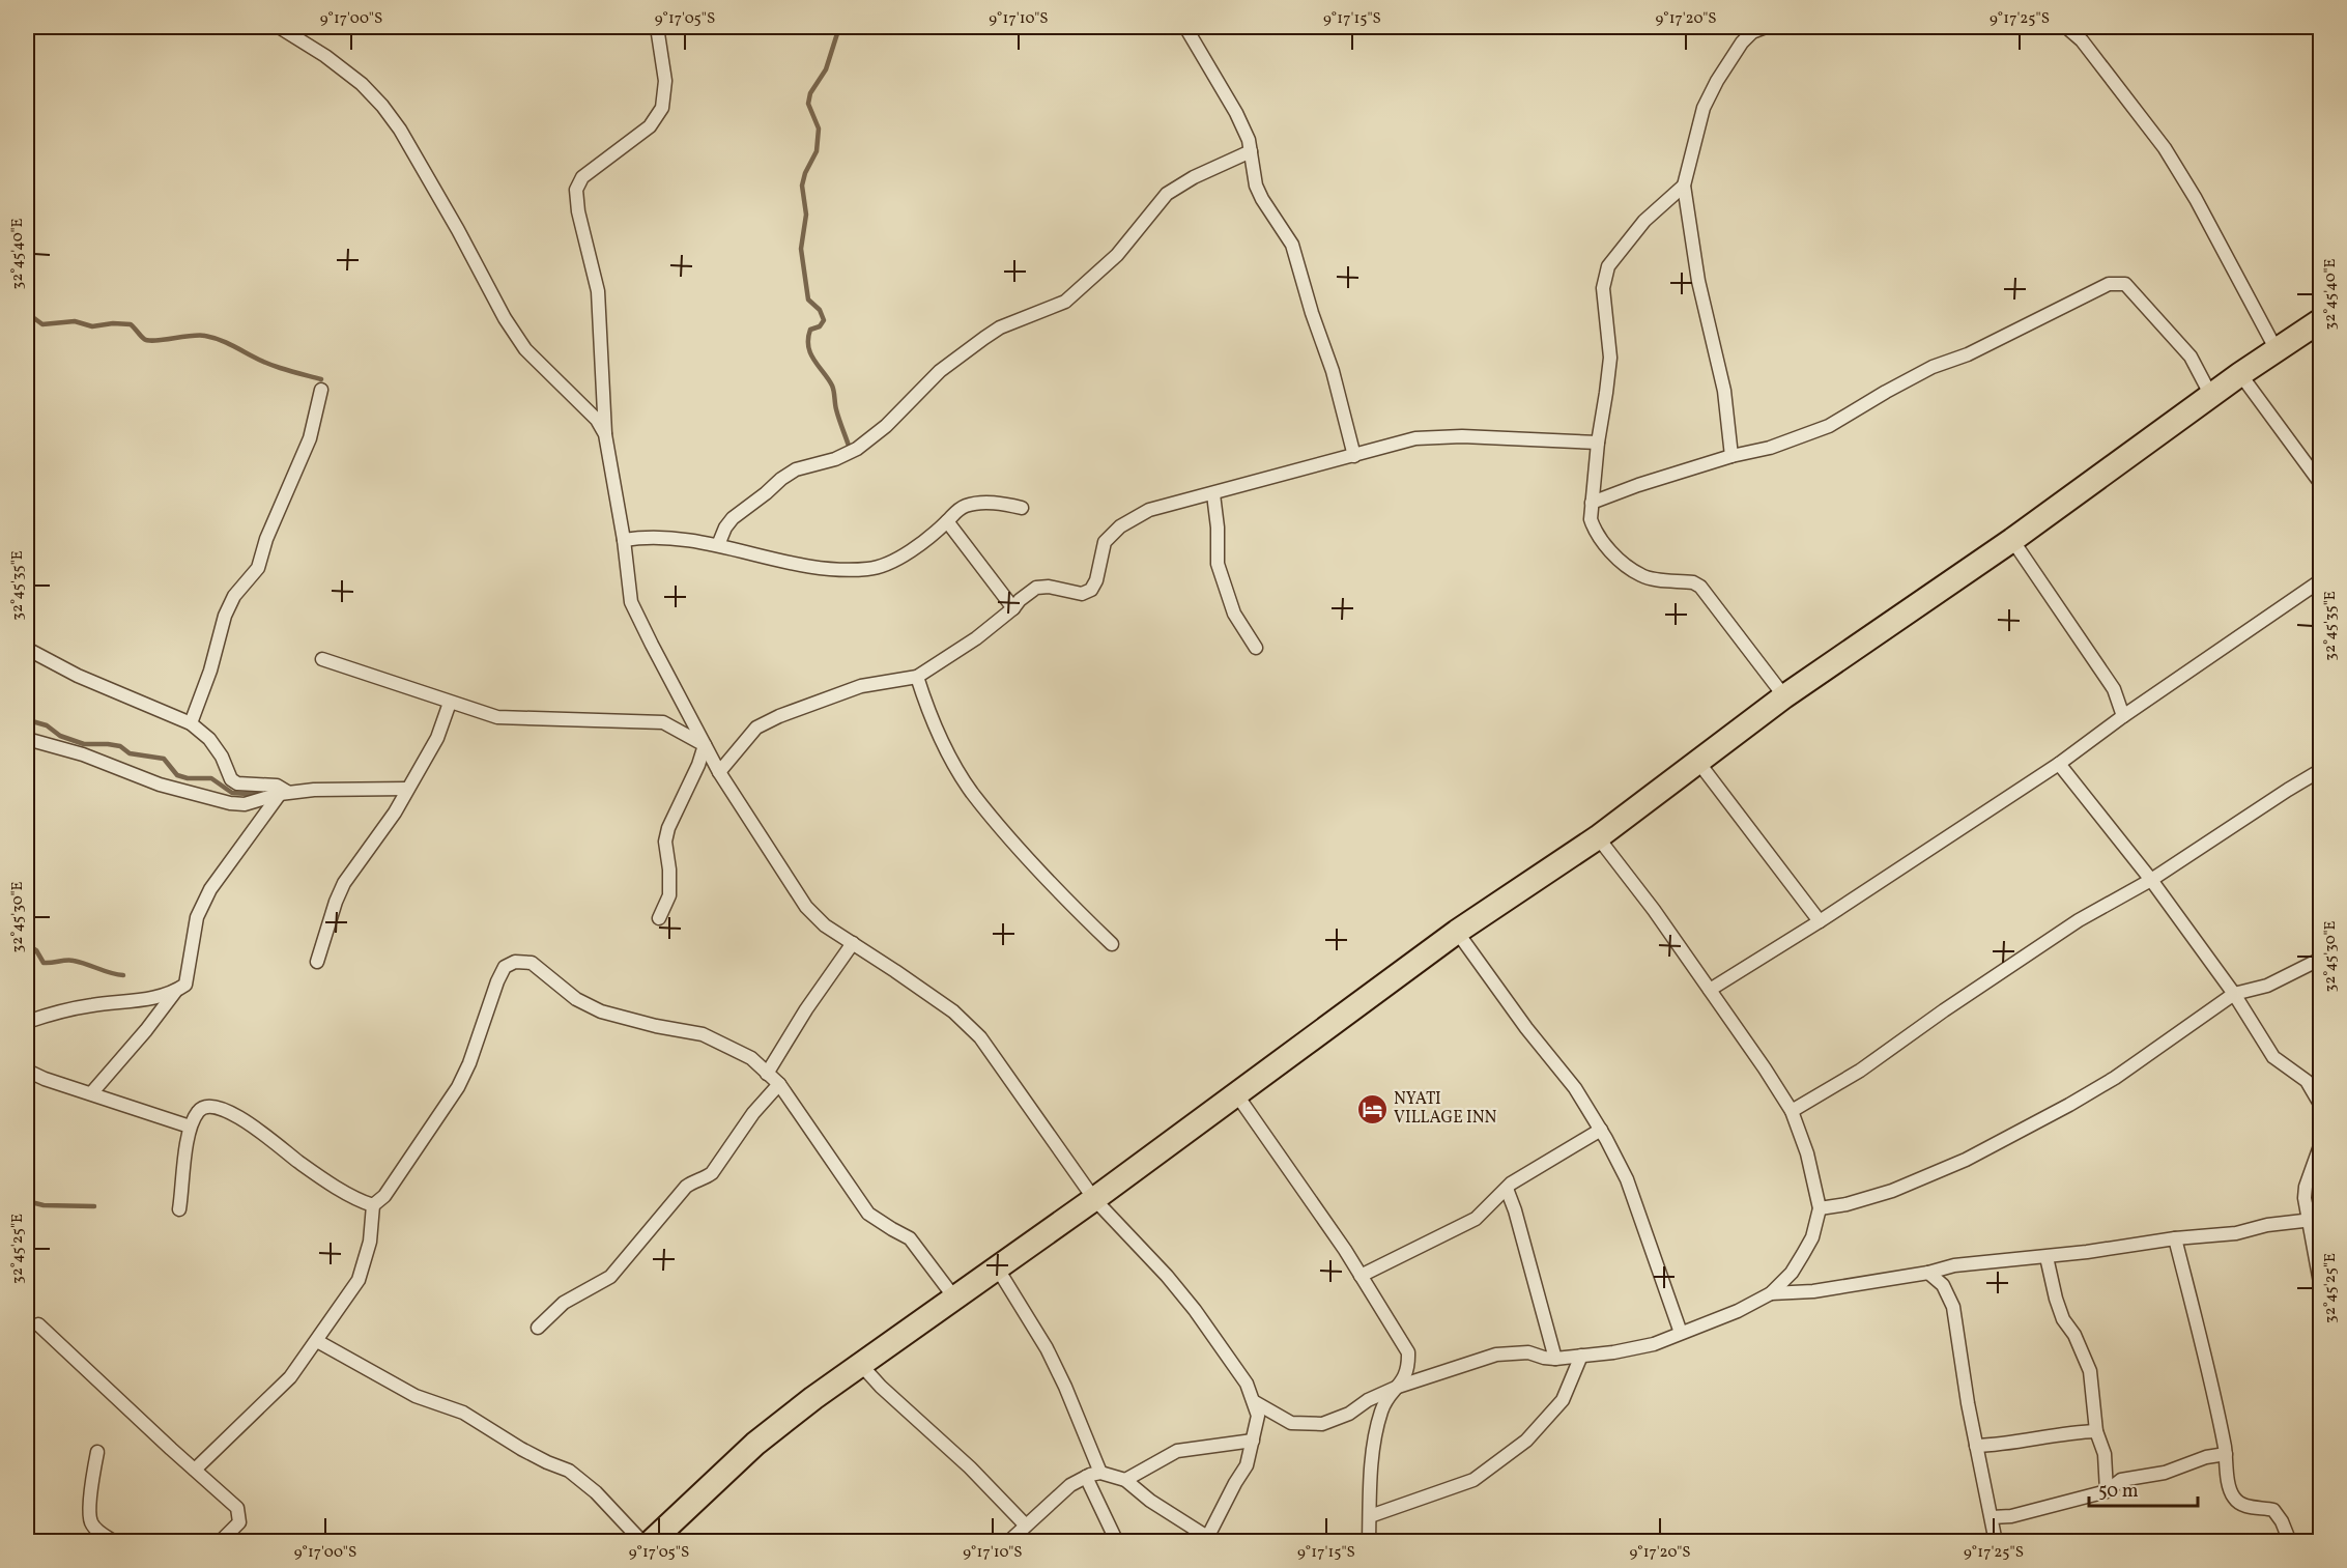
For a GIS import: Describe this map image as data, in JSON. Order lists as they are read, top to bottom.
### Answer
{
  "places": {
    "hotel": ["NYATI VILLAGE INN"]
  },
  "scale_bar": "50 m",
  "coordinates": [
    "9°17'00\"S",
    "9°17'05\"S",
    "9°17'10\"S",
    "9°17'15\"S",
    "9°17'20\"S",
    "9°17'25\"S",
    "32°45'40\"E",
    "32°45'35\"E",
    "32°45'30\"E",
    "32°45'25\"E"
  ]
}
